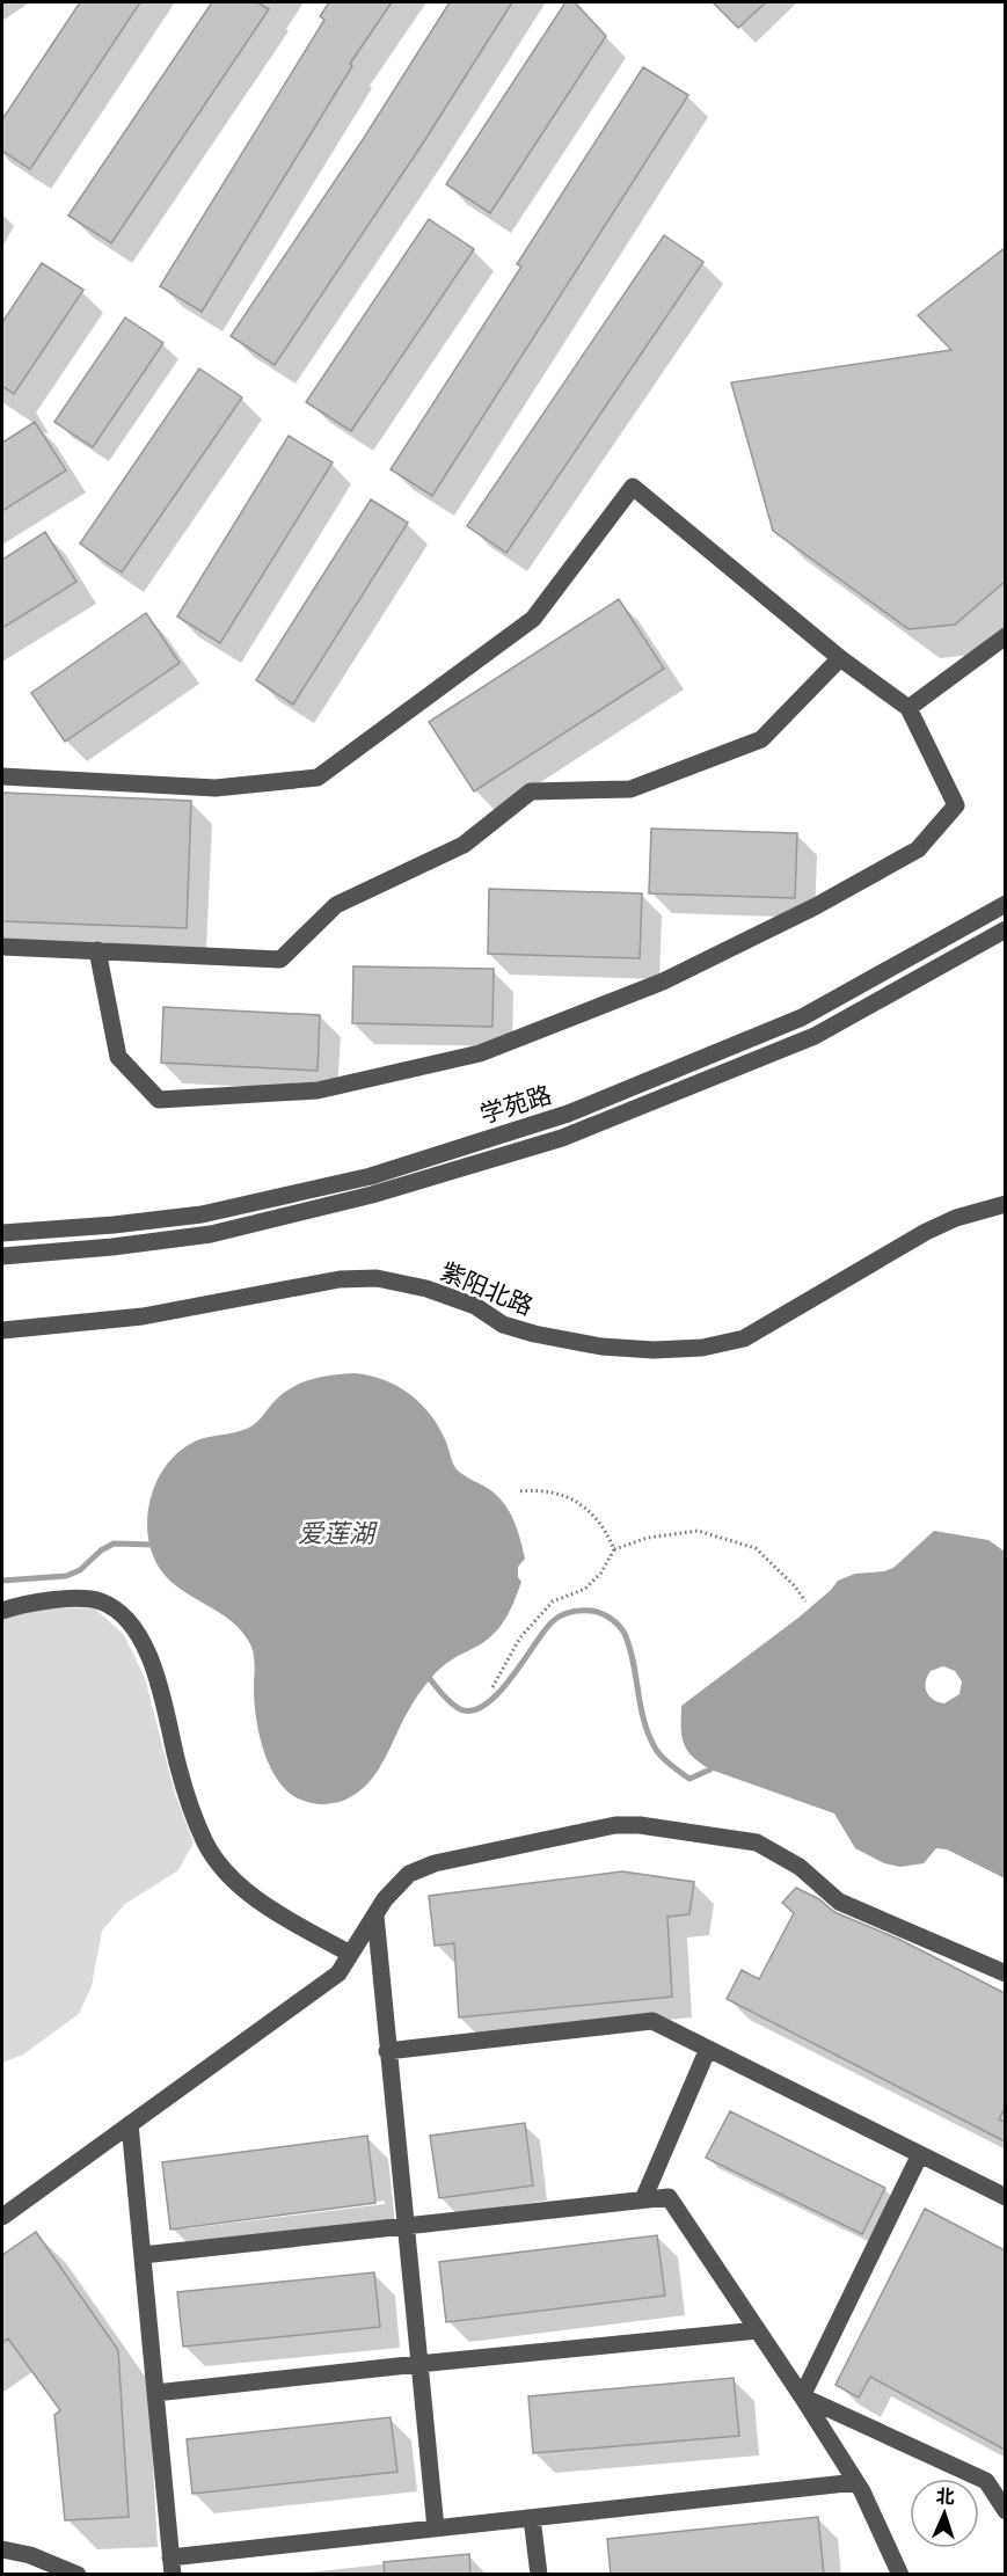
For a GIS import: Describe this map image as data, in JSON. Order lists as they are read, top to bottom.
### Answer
{
  "streets": {
    "street": ["学苑路", "紫阳北路"]
  },
  "water": ["爱莲湖"],
  "north": "top"
}
